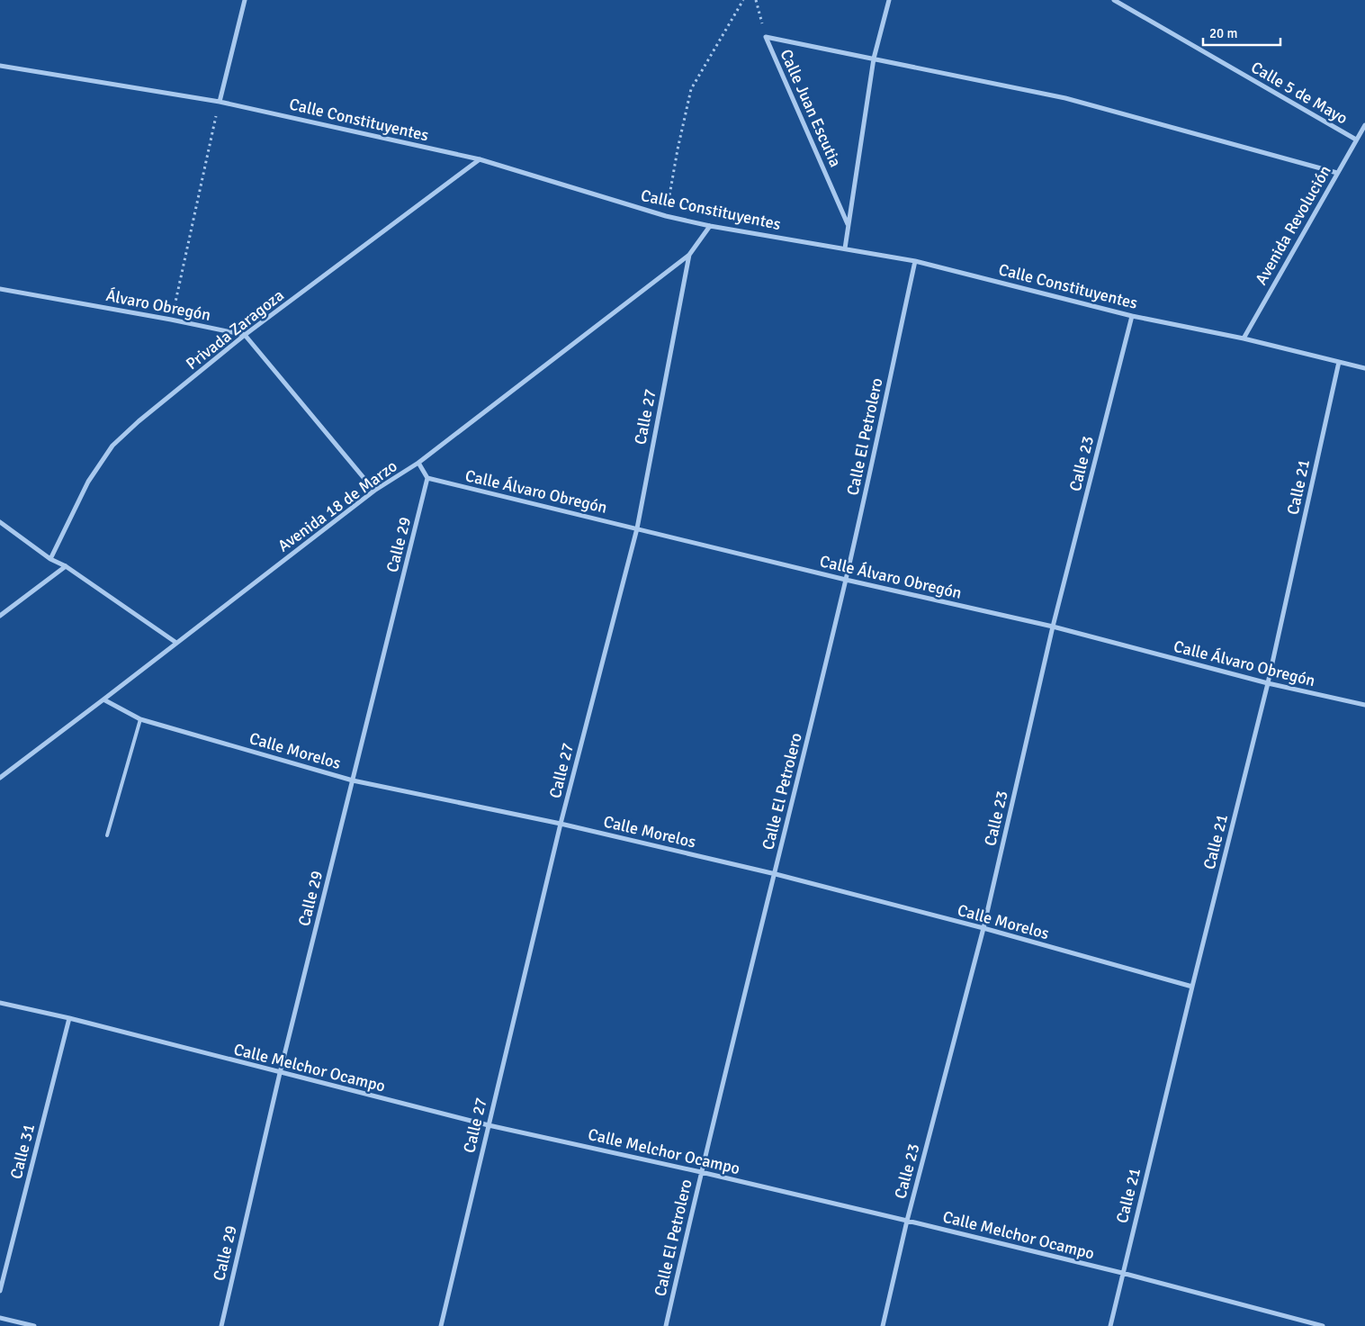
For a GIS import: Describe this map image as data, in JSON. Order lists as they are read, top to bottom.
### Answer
{
  "streets": {
    "street": [
      "Calle 5 de Mayo",
      "Calle Juan Escutia",
      "Calle Constituyentes",
      "Avenida Revolución",
      "Álvaro Obregón",
      "Privada Zaragoza",
      "Calle 27",
      "Calle El Petrolero",
      "Calle 23",
      "Calle 21",
      "Calle Álvaro Obregón",
      "Avenida 18 de Marzo",
      "Calle 29",
      "Calle Morelos",
      "Calle Melchor Ocampo",
      "Calle 31"
    ]
  },
  "crossings": [
    ["Calle 5 de Mayo", "Avenida Revolución"],
    ["Calle Constituyentes", "Avenida Revolución"],
    ["Calle Constituyentes", "Privada Zaragoza"],
    ["Calle Constituyentes", "Calle 27"],
    ["Calle Constituyentes", "Calle El Petrolero"],
    ["Calle Constituyentes", "Calle 23"],
    ["Calle Constituyentes", "Calle 21"],
    ["Álvaro Obregón", "Privada Zaragoza"],
    ["Calle 27", "Calle Álvaro Obregón"],
    ["Calle 27", "Avenida 18 de Marzo"],
    ["Calle 27", "Calle Morelos"],
    ["Calle 27", "Calle Melchor Ocampo"],
    ["Calle El Petrolero", "Calle Álvaro Obregón"],
    ["Calle El Petrolero", "Calle Morelos"],
    ["Calle El Petrolero", "Calle Melchor Ocampo"],
    ["Calle 23", "Calle Álvaro Obregón"],
    ["Calle 23", "Calle Morelos"],
    ["Calle 23", "Calle Melchor Ocampo"],
    ["Calle 21", "Calle Álvaro Obregón"],
    ["Calle 21", "Calle Morelos"],
    ["Calle 21", "Calle Melchor Ocampo"],
    ["Calle Álvaro Obregón", "Calle 29"],
    ["Avenida 18 de Marzo", "Calle Morelos"],
    ["Calle 29", "Calle Morelos"],
    ["Calle 29", "Calle Melchor Ocampo"],
    ["Calle Melchor Ocampo", "Calle 31"]
  ],
  "scale_bar": "20 m"
}
